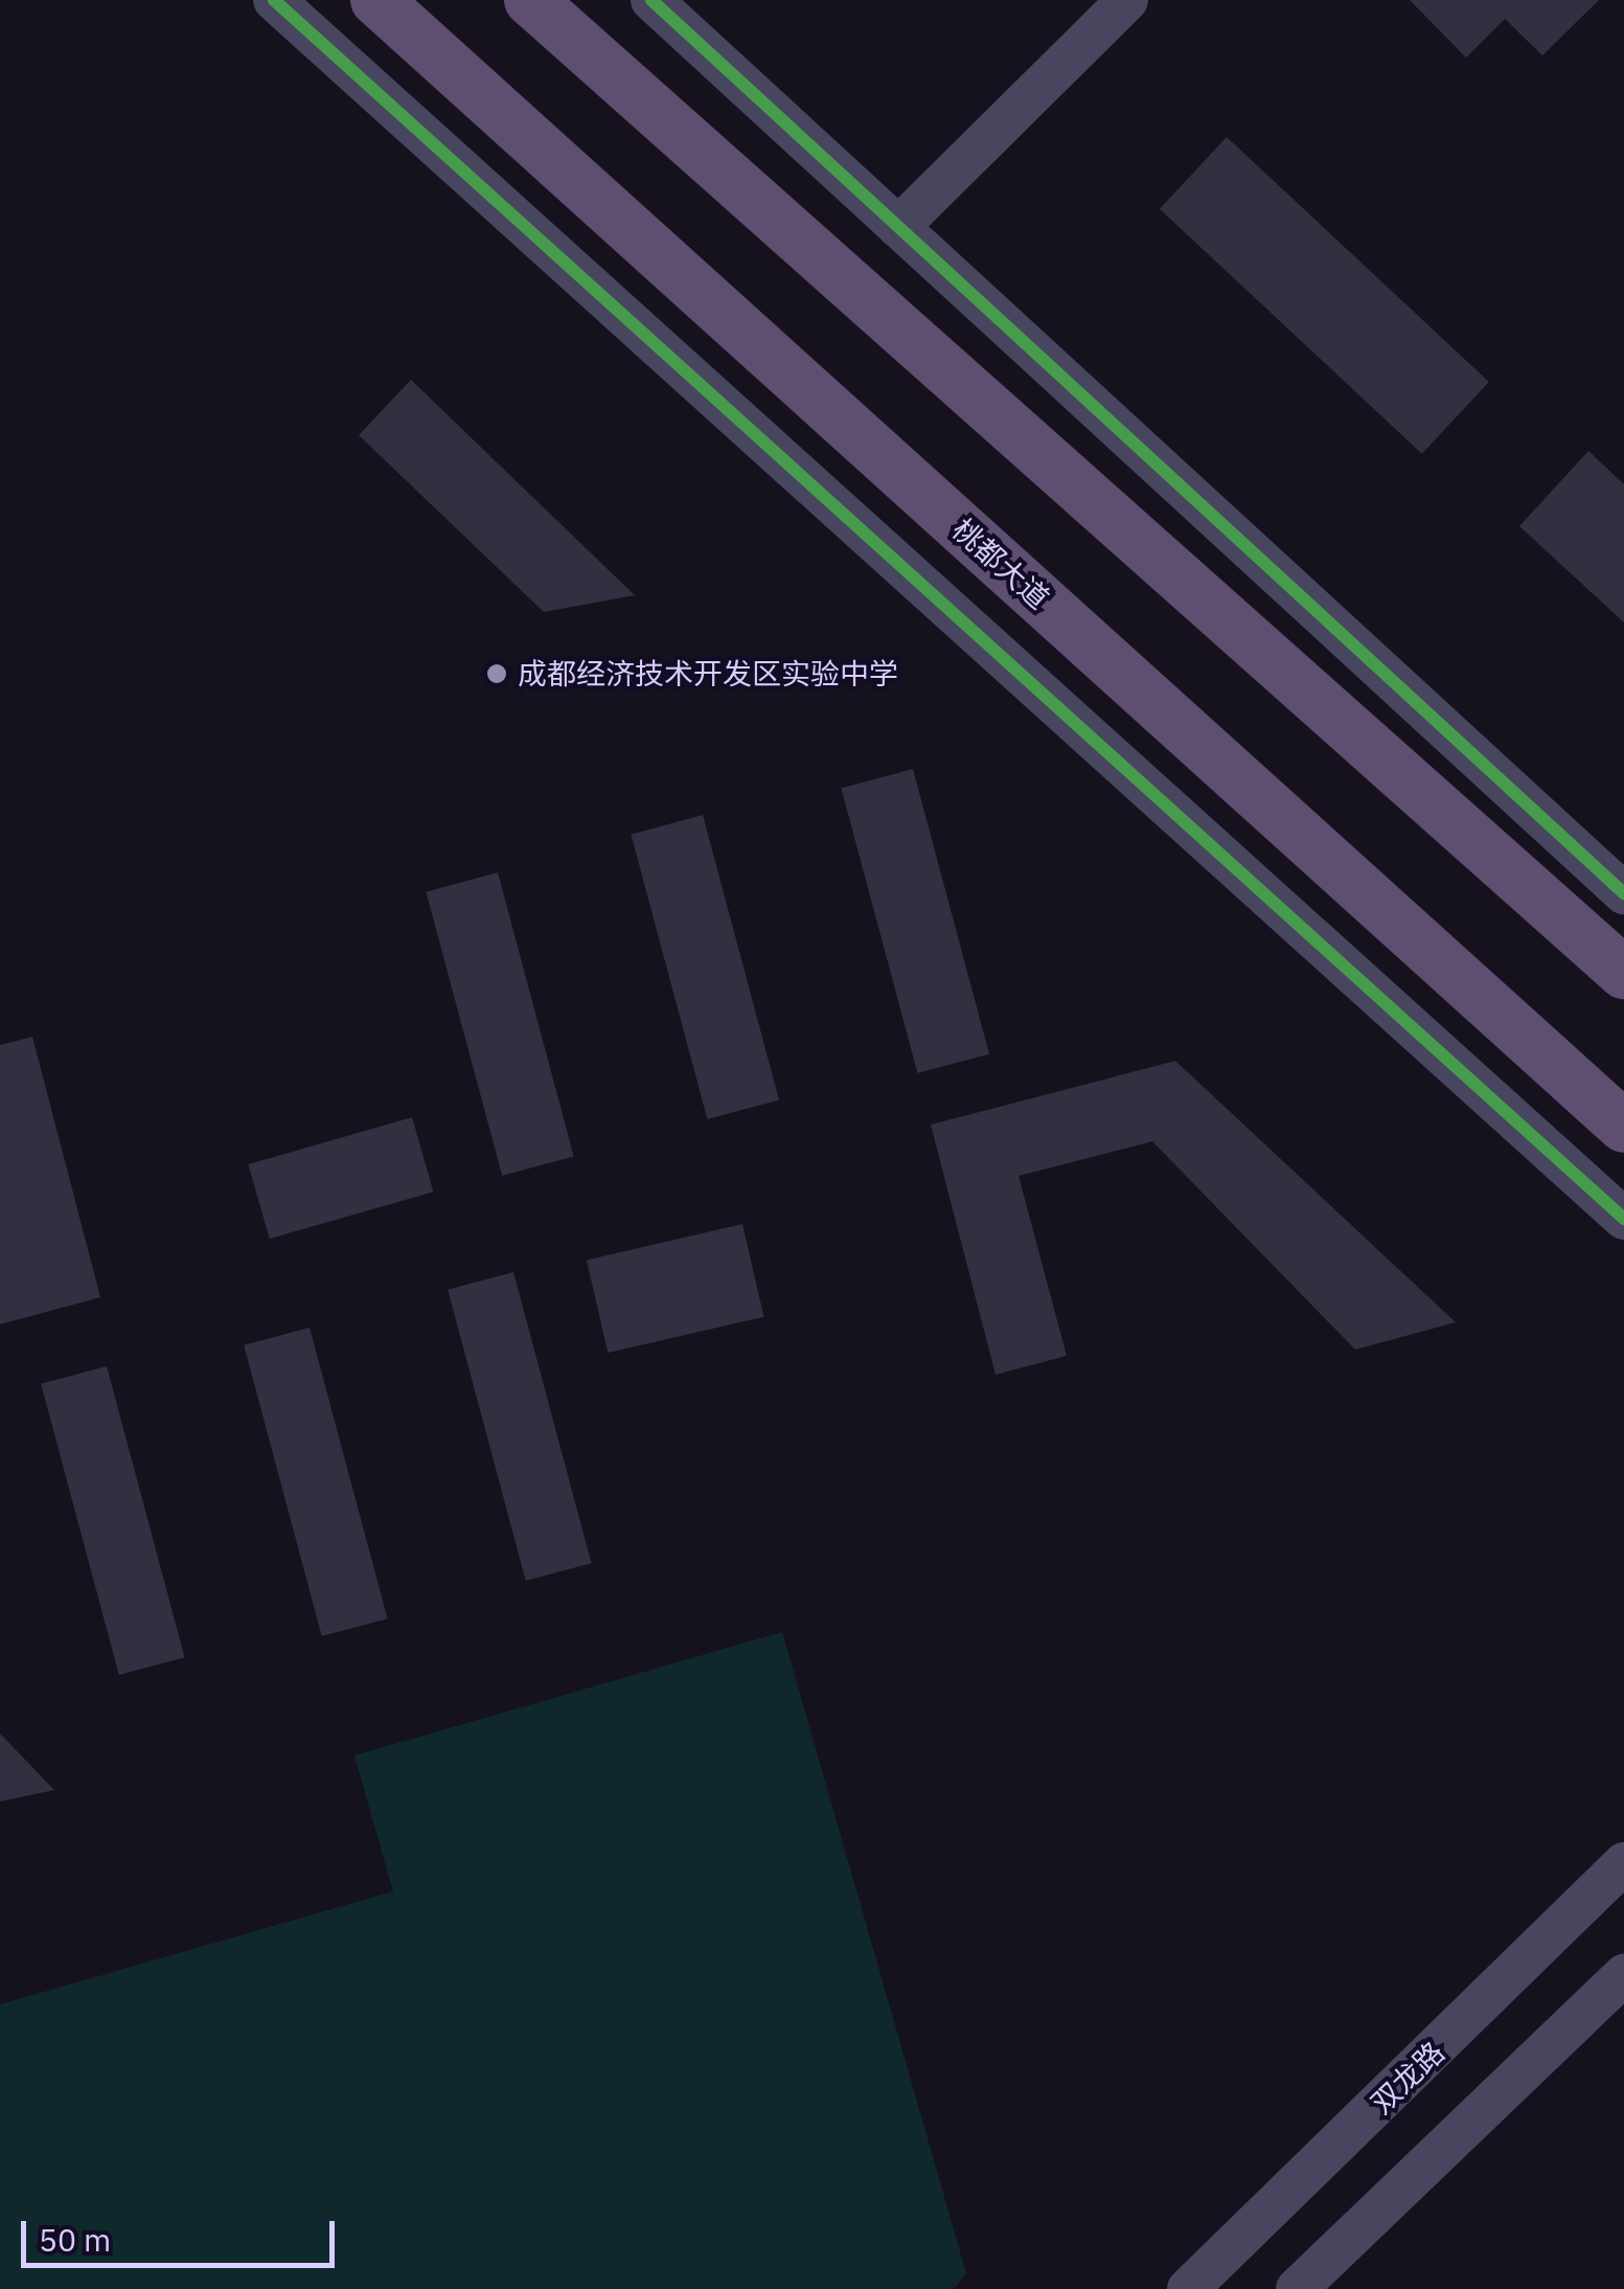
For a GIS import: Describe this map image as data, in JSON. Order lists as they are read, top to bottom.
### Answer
{
  "streets": {
    "main road": ["桃都大道"],
    "street": ["双龙路"]
  },
  "places": ["成都经济技术开发区实验中学"],
  "scale_bar": "50 m"
}
